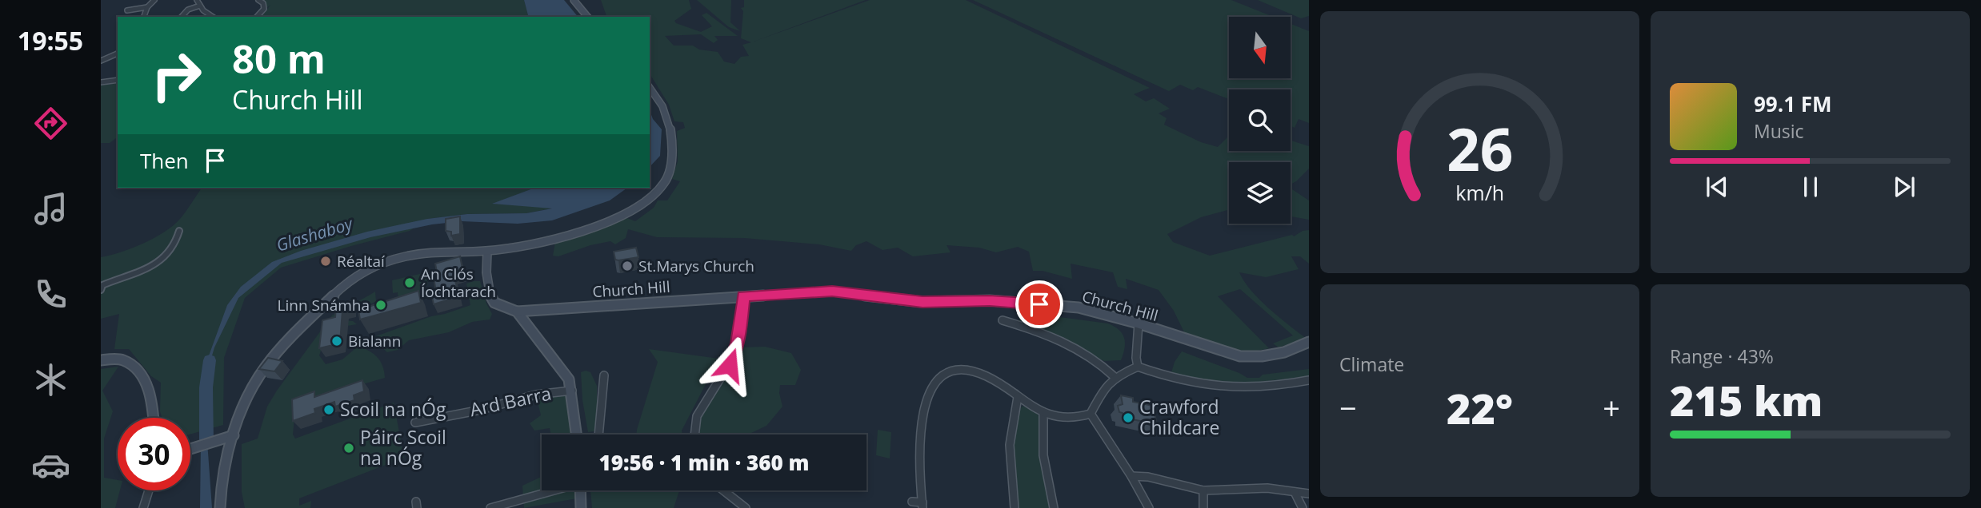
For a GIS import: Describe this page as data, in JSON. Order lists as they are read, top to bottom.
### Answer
{
  "streets": {
    "street": ["Church Hill", "Ard Barra"]
  },
  "water": ["Glashaboy"],
  "places": [
    "Réaltaí",
    "St.Marys Church",
    "An Clós Íochtarach",
    "Linn Snámha",
    "Bialann",
    "Scoil na nÓg",
    "Crawford Childcare",
    "Páirc Scoil na nÓg"
  ],
  "north": "bottom",
  "page": {
    "tabs": "19:55",
    "turn": ["80 m", "Church Hill"],
    "song": ["99.1 FM", "Music"],
    "then": "Then",
    "tile": [
      "Climate",
      ["Range · 43%", "215 km"]
    ],
    "heat": ["−", "22°", "+"],
    "limit": "30",
    "trip": "19:56 · 1 min · 360 m",
    "gauge": ["26", "km/h"]
  }
}
